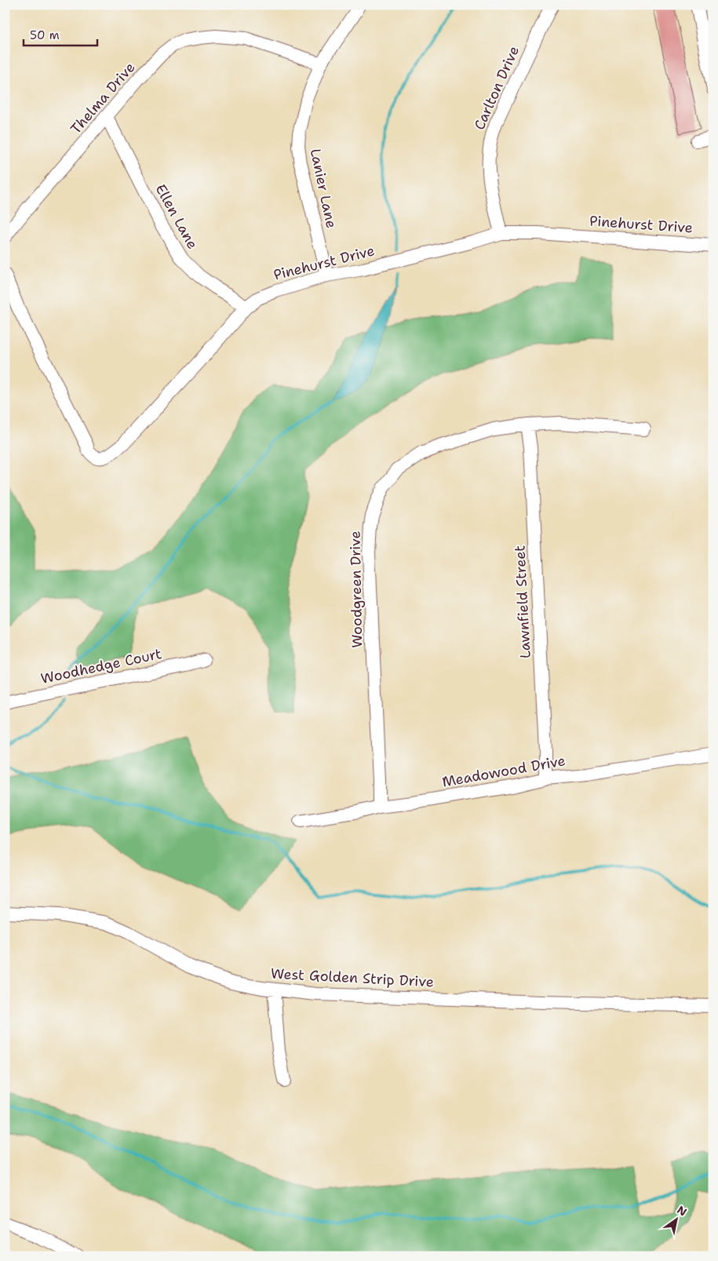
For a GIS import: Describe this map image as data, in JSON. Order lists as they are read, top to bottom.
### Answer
{
  "streets": {
    "street": [
      "Carlton Drive",
      "Thelma Drive",
      "Lanier Lane",
      "Ellen Lane",
      "Pinehurst Drive",
      "Woodgreen Drive",
      "Lawnfield Street",
      "Woodhedge Court",
      "Meadowood Drive",
      "West Golden Strip Drive"
    ]
  },
  "crossings": [
    ["Carlton Drive", "Pinehurst Drive"],
    ["Thelma Drive", "Lanier Lane"],
    ["Thelma Drive", "Ellen Lane"],
    ["Lanier Lane", "Pinehurst Drive"],
    ["Ellen Lane", "Pinehurst Drive"],
    ["Woodgreen Drive", "Lawnfield Street"],
    ["Woodgreen Drive", "Meadowood Drive"],
    ["Lawnfield Street", "Meadowood Drive"]
  ],
  "scale_bar": "50 m",
  "north": "top right"
}
